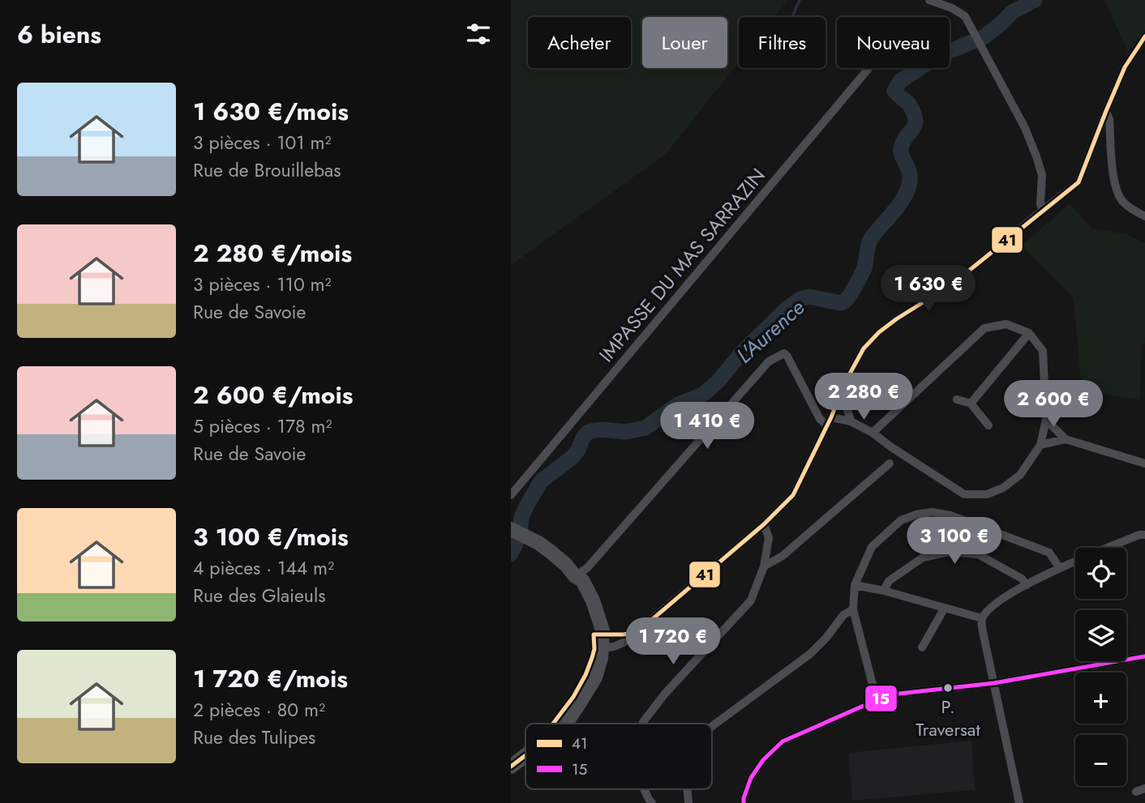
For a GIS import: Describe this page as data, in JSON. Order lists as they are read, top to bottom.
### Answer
{
  "streets": {
    "street": ["IMPASSE DU MAS SARRAZIN"]
  },
  "water": ["L'Aurence"],
  "places": ["P. Traversat"],
  "lines": ["transit line 41", "transit line 15"],
  "legend": ["41", "15"],
  "page": {
    "heading": "6 biens",
    "chip": [
      "Acheter",
      "Louer",
      "Filtres",
      "Nouveau"
    ],
    "list": [
      {
        "name": "1 630 €/mois",
        "note": "3 pièces · 101 m² · Rue de Brouillebas"
      },
      {
        "name": "2 280 €/mois",
        "note": "3 pièces · 110 m² · Rue de Savoie"
      },
      {
        "name": "2 600 €/mois",
        "note": "5 pièces · 178 m² · Rue de Savoie"
      },
      {
        "name": "3 100 €/mois",
        "note": "4 pièces · 144 m² · Rue des Glaieuls"
      },
      {
        "name": "1 720 €/mois",
        "note": "2 pièces · 80 m² · Rue des Tulipes"
      }
    ],
    "price": [
      "1 630 €",
      "2 280 €",
      "2 600 €",
      "1 410 €",
      "3 100 €",
      "1 720 €"
    ],
    "map_buttons": ["+", "−"]
  }
}
